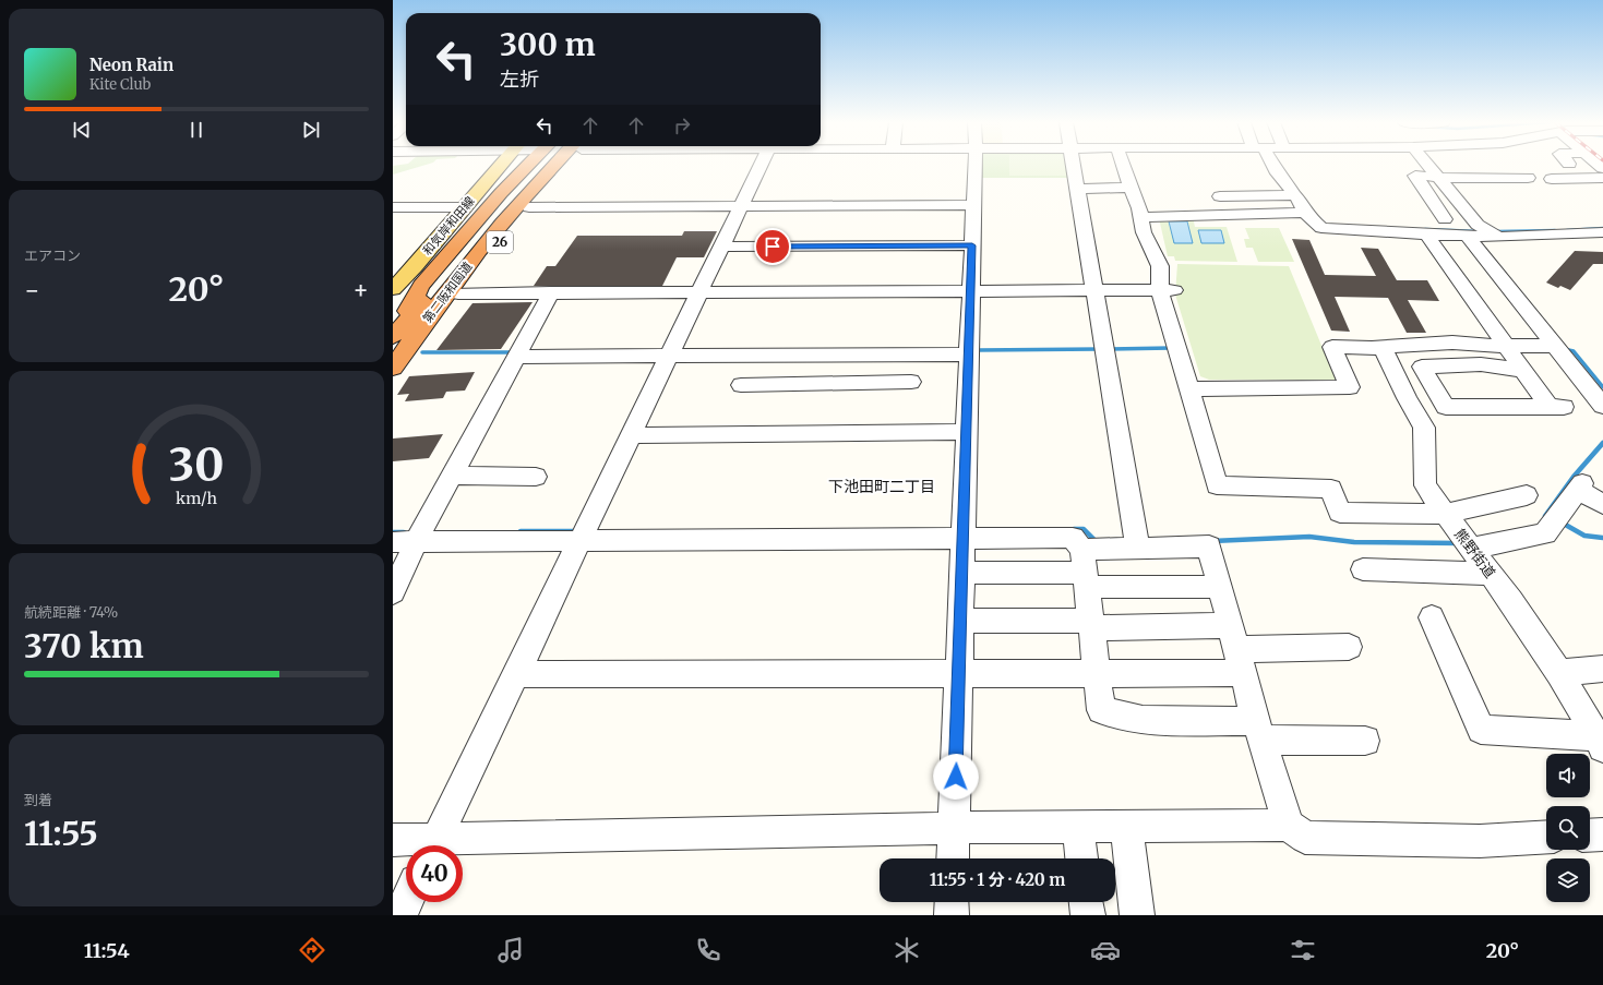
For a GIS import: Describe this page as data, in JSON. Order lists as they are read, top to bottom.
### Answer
{
  "streets": {
    "highway": ["26", "第二阪和国道"],
    "main road": ["和気岸和田線"],
    "street": ["熊野街道"]
  },
  "crossings": [
    ["26", "第二阪和国道"]
  ],
  "districts": ["下池田町二丁目"],
  "page": {
    "turn": ["300 m", "左折"],
    "song": ["Neon Rain", "Kite Club"],
    "tile": [
      "エアコン",
      ["航続距離 · 74%", "370 km"],
      ["到着", "11:55"]
    ],
    "heat": ["−", "20°", "+"],
    "limit": "40",
    "trip": "11:55 · 1 分 · 420 m",
    "tabs": ["11:54", "20°"],
    "gauge": ["30", "km/h"]
  }
}
